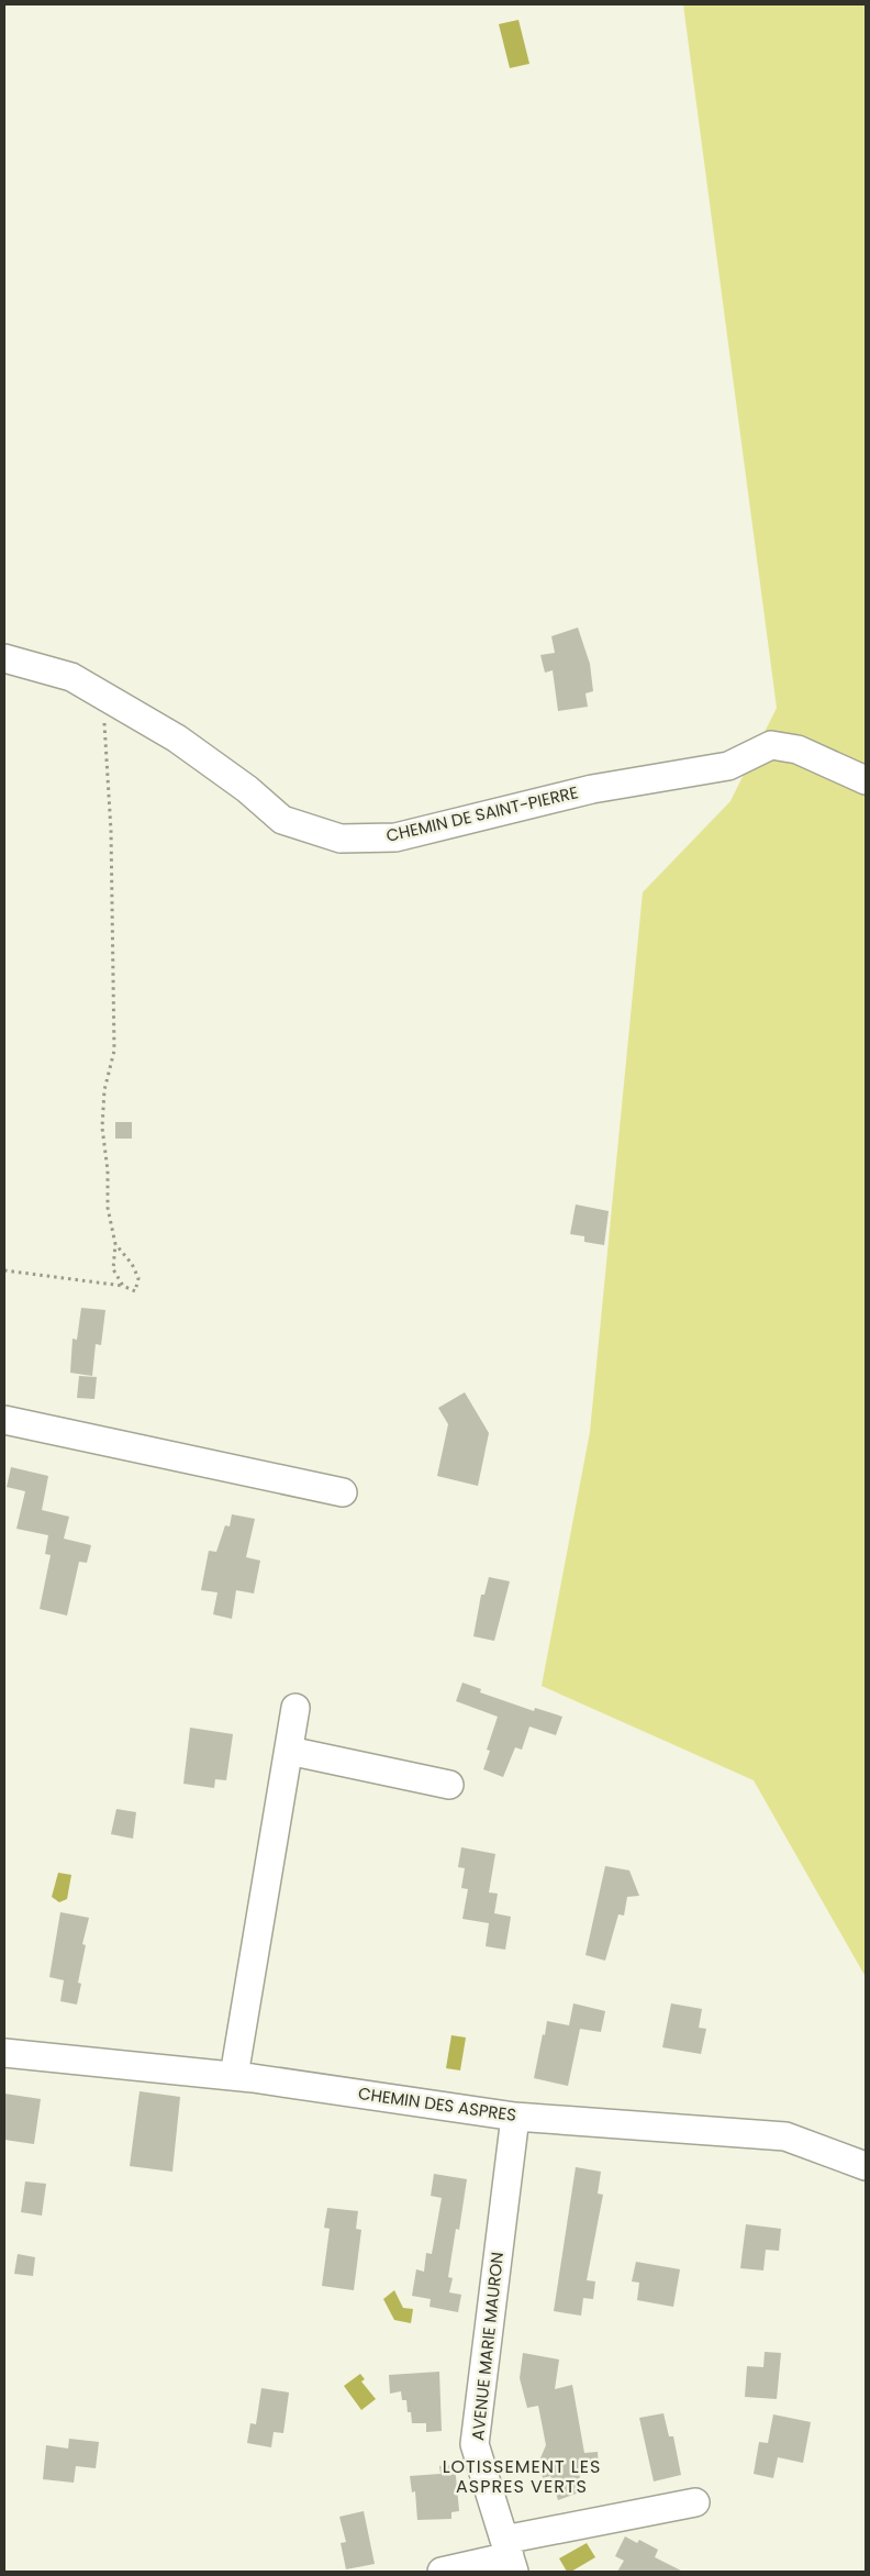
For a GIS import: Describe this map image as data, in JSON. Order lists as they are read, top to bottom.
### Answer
{
  "streets": {
    "street": ["CHEMIN DE SAINT-PIERRE", "CHEMIN DES ASPRES", "AVENUE MARIE MAURON"]
  },
  "crossings": [
    ["CHEMIN DES ASPRES", "AVENUE MARIE MAURON"]
  ],
  "districts": ["LOTISSEMENT LES ASPRES VERTS"]
}
